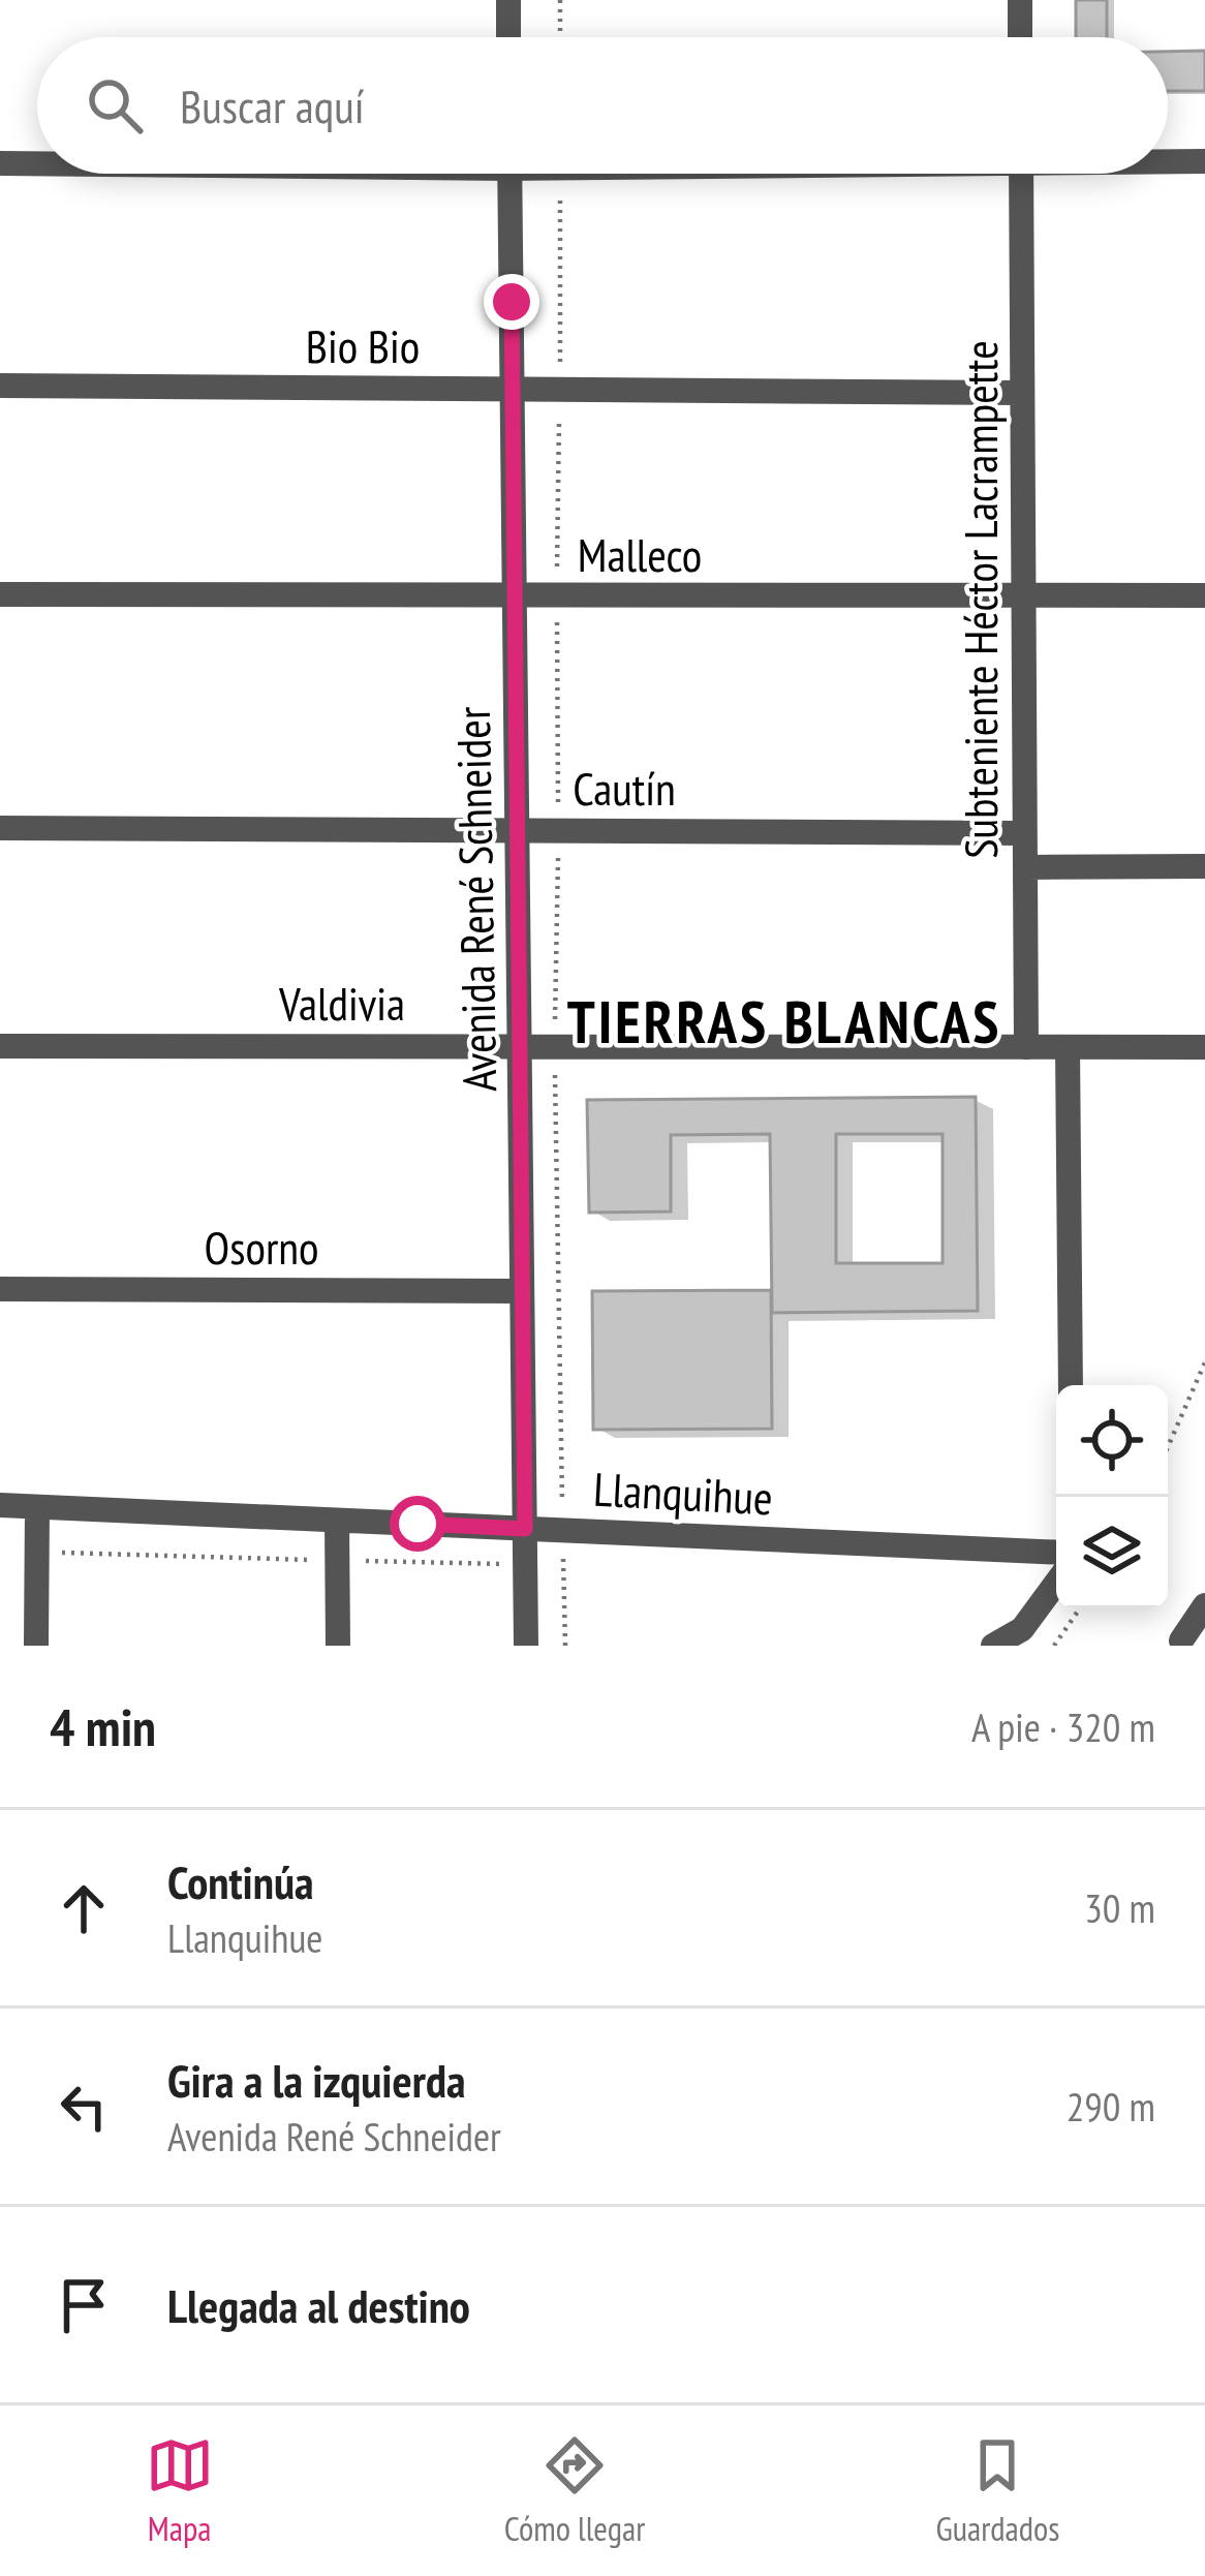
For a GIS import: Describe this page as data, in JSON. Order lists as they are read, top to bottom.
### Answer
{
  "streets": {
    "street": [
      "Bio Bio",
      "Malleco",
      "Subteniente Héctor Lacrampette",
      "Cautín",
      "Avenida René Schneider",
      "Valdivia",
      "Osorno",
      "Llanquihue"
    ]
  },
  "crossings": [
    ["Bio Bio", "Subteniente Héctor Lacrampette"],
    ["Bio Bio", "Avenida René Schneider"],
    ["Malleco", "Subteniente Héctor Lacrampette"],
    ["Malleco", "Avenida René Schneider"],
    ["Subteniente Héctor Lacrampette", "Cautín"],
    ["Subteniente Héctor Lacrampette", "Valdivia"],
    ["Cautín", "Avenida René Schneider"],
    ["Avenida René Schneider", "Valdivia"],
    ["Avenida René Schneider", "Osorno"],
    ["Avenida René Schneider", "Llanquihue"]
  ],
  "districts": ["TIERRAS BLANCAS"],
  "page": {
    "search": "Buscar aquí",
    "heading": ["4 min", "A pie · 320 m"],
    "list": [
      ["Continúa", "Llanquihue", "30 m"],
      ["Gira a la izquierda", "Avenida René Schneider", "290 m"],
      "Llegada al destino"
    ],
    "nav": ["Mapa", "Cómo llegar", "Guardados"]
  }
}
